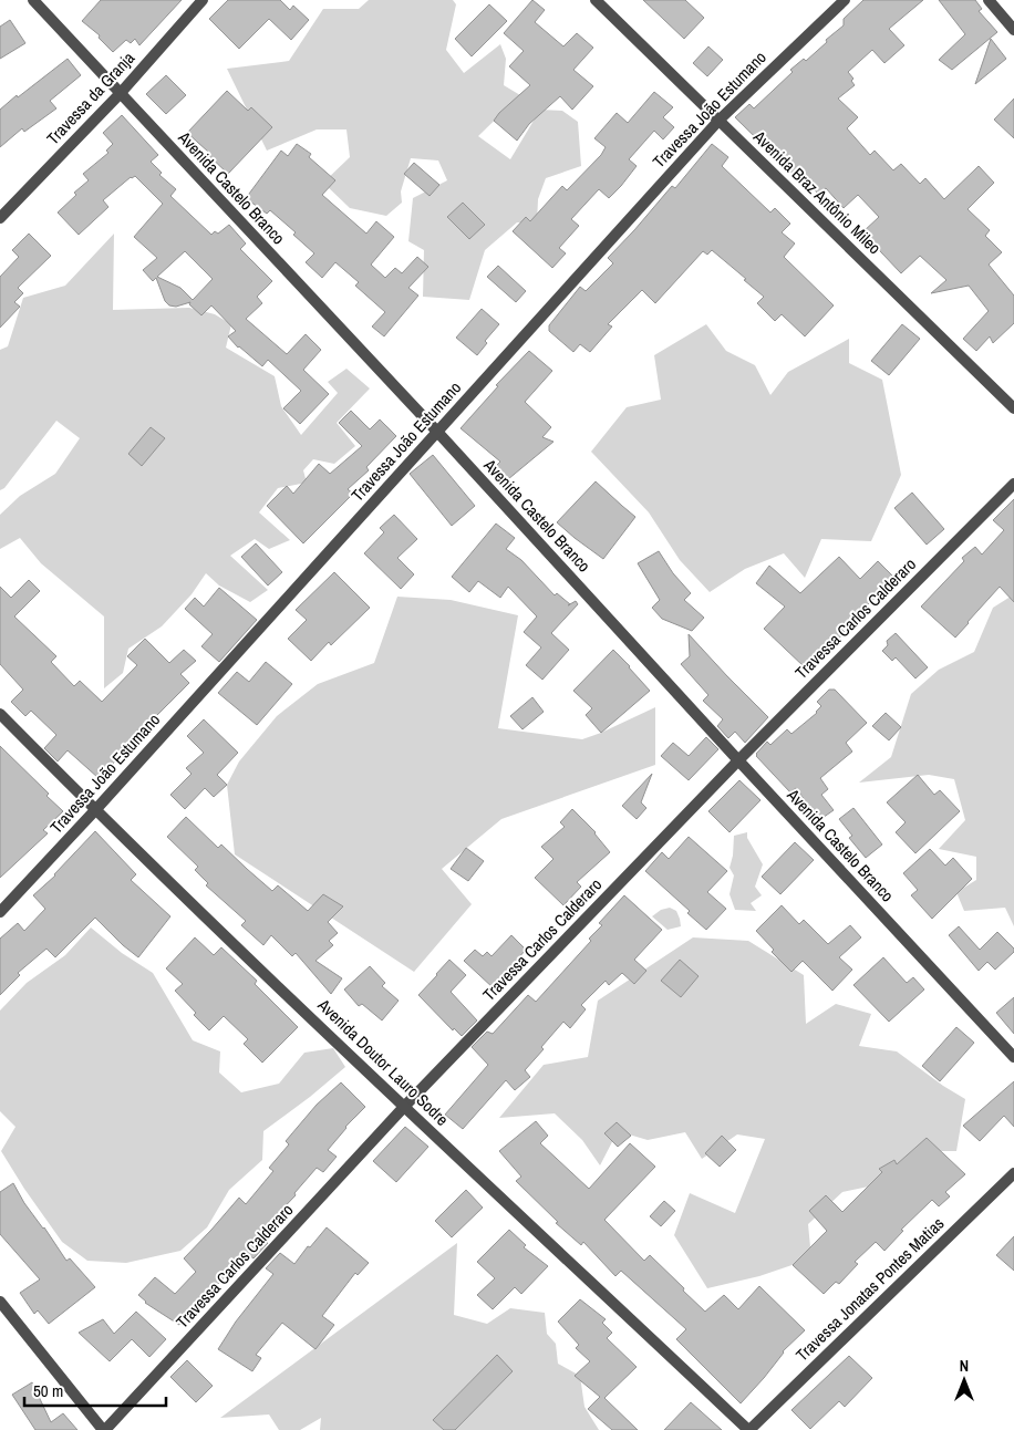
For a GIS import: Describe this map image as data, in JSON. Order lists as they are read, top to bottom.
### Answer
{
  "streets": {
    "street": [
      "Travessa da Granja",
      "Travessa João Estumano",
      "Avenida Castelo Branco",
      "Avenida Braz Antônio Mileo",
      "Travessa Carlos Calderaro",
      "Avenida Doutor Lauro Sodre",
      "Travessa Jonatas Pontes Matias"
    ]
  },
  "crossings": [
    ["Travessa da Granja", "Avenida Castelo Branco"],
    ["Travessa João Estumano", "Avenida Castelo Branco"],
    ["Travessa João Estumano", "Avenida Braz Antônio Mileo"],
    ["Travessa João Estumano", "Avenida Doutor Lauro Sodre"],
    ["Avenida Castelo Branco", "Travessa Carlos Calderaro"],
    ["Travessa Carlos Calderaro", "Avenida Doutor Lauro Sodre"],
    ["Avenida Doutor Lauro Sodre", "Travessa Jonatas Pontes Matias"]
  ],
  "scale_bar": "50 m",
  "north": "top"
}
